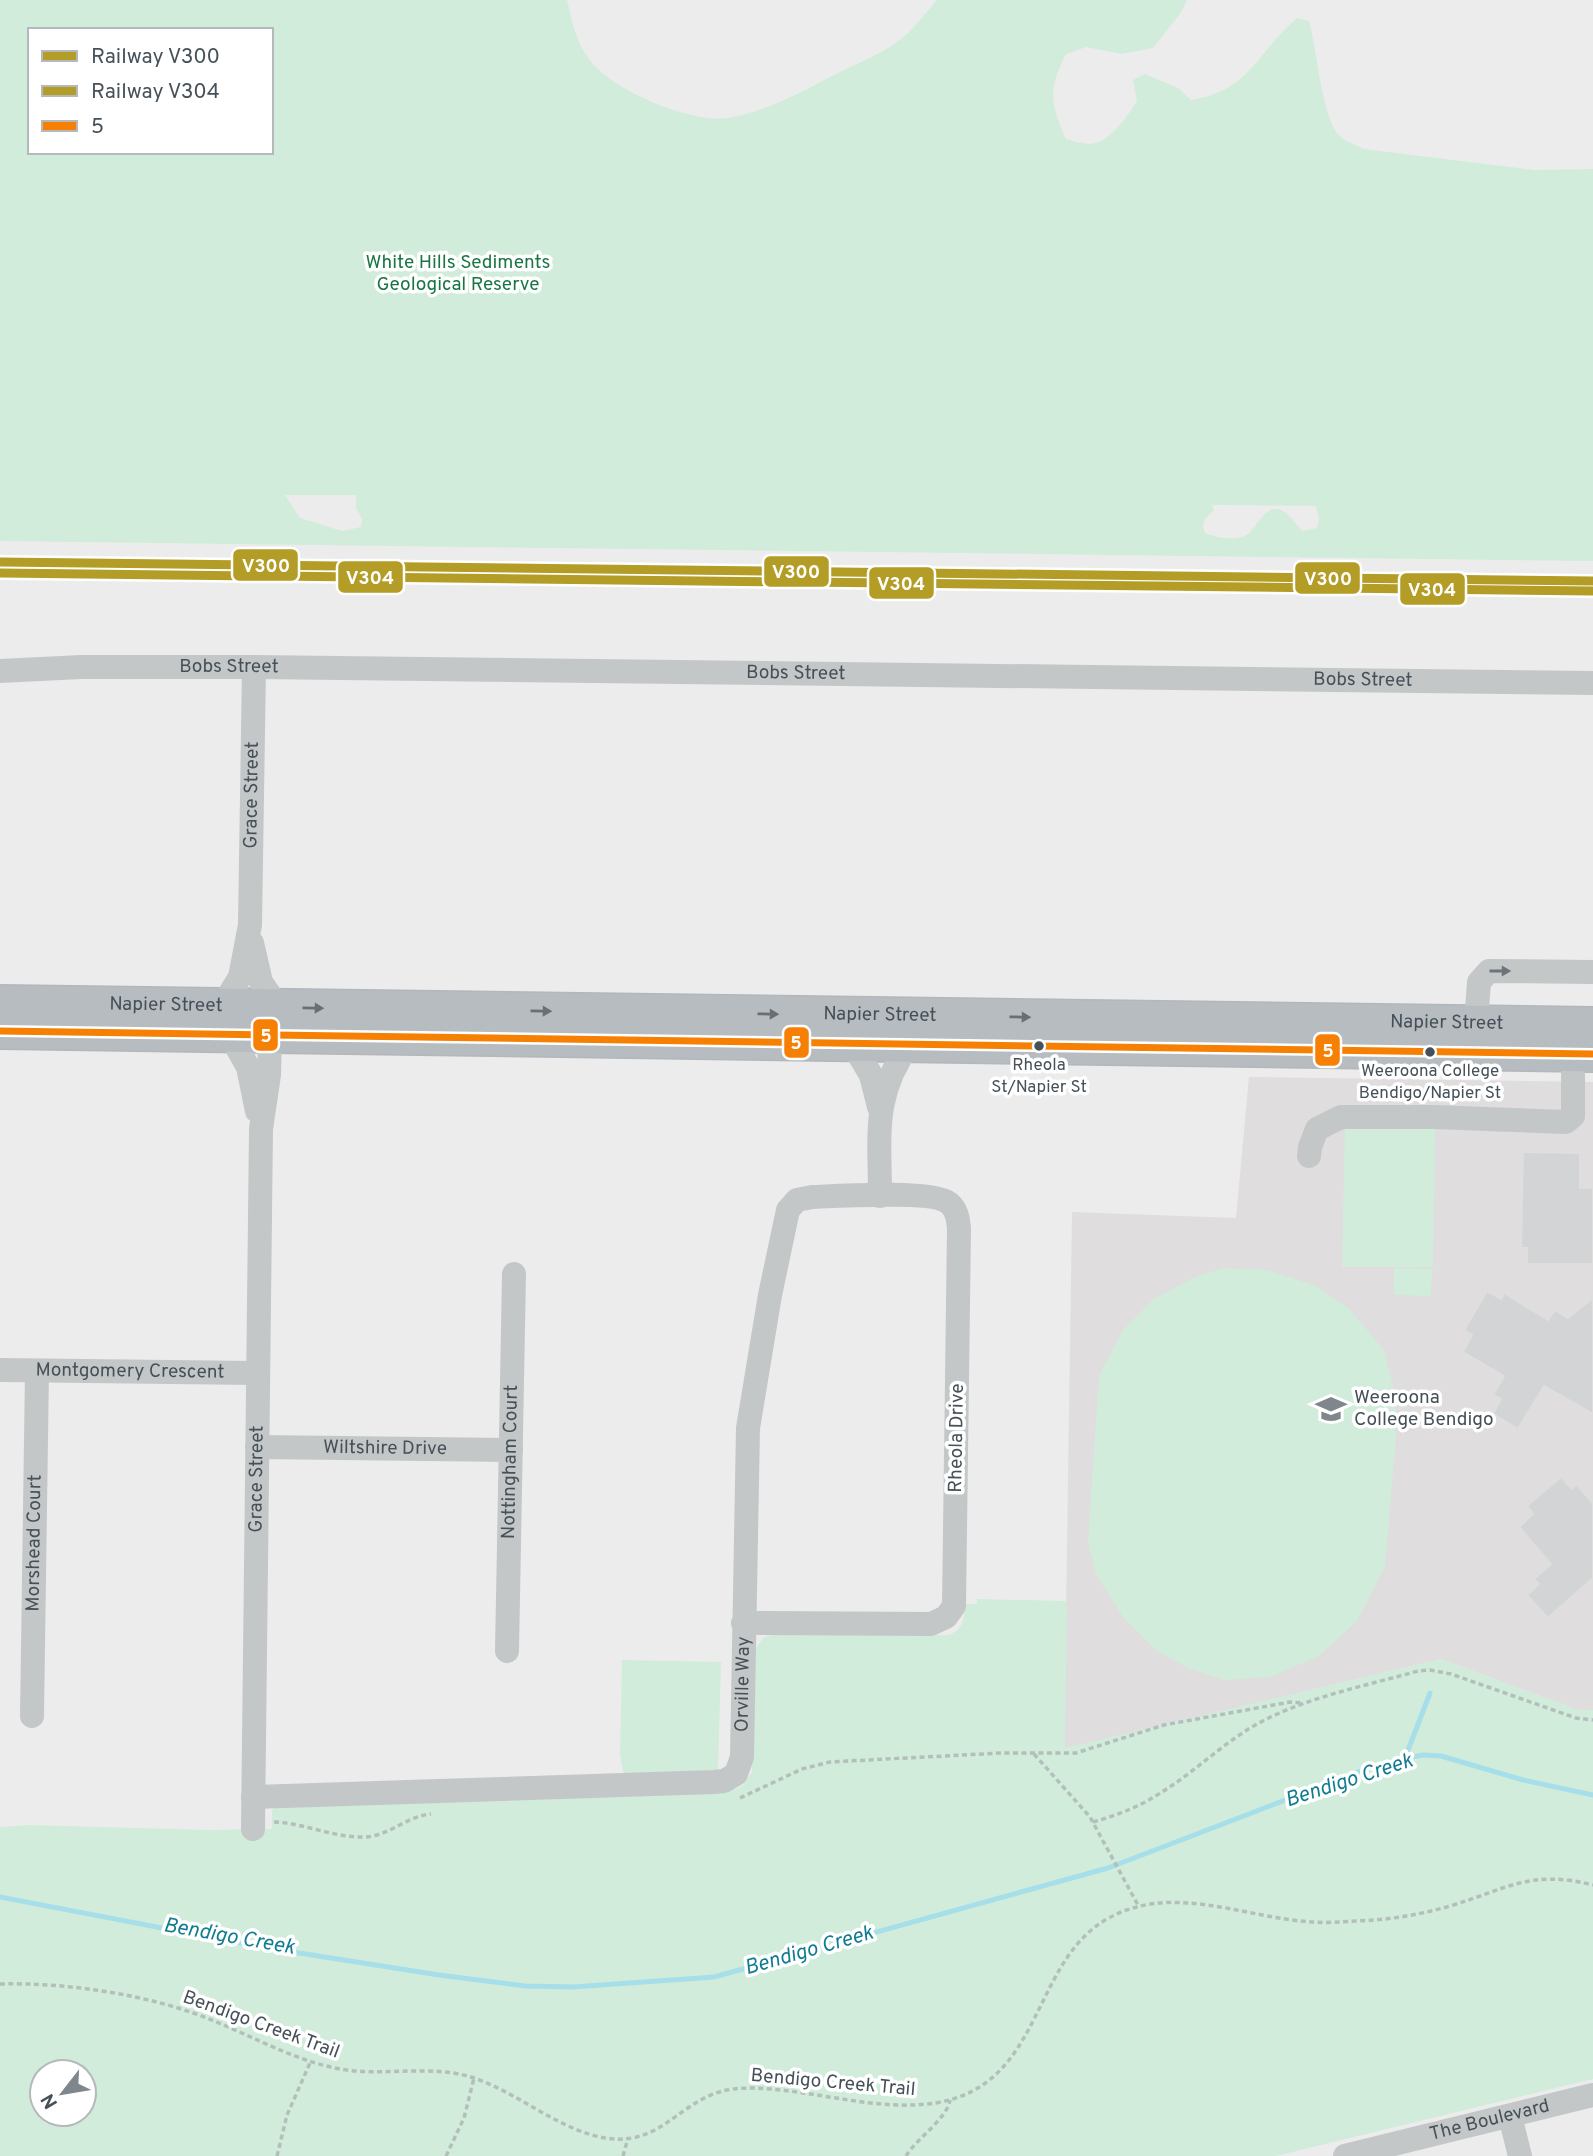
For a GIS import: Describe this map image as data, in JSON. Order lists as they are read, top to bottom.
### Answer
{
  "streets": {
    "highway": ["Napier Street"],
    "street": [
      "Bobs Street",
      "Grace Street",
      "Montgomery Crescent",
      "Rheola Drive",
      "Wiltshire Drive",
      "Nottingham Court",
      "Morshead Court",
      "Orville Way",
      "The Boulevard"
    ],
    "path": ["Bendigo Creek Trail"]
  },
  "crossings": [
    ["Bobs Street", "Grace Street"],
    ["Grace Street", "Napier Street"],
    ["Grace Street", "Montgomery Crescent"],
    ["Grace Street", "Wiltshire Drive"],
    ["Grace Street", "Orville Way"],
    ["Montgomery Crescent", "Morshead Court"],
    ["Rheola Drive", "Orville Way"],
    ["Wiltshire Drive", "Nottingham Court"]
  ],
  "water": ["Bendigo Creek"],
  "parks": ["White Hills Sediments Geological Reserve"],
  "places": {
    "other": ["Rheola St/Napier St", "Weeroona College Bendigo/Napier St"],
    "school or university": ["Weeroona College Bendigo"]
  },
  "lines": ["rail line V300", "rail line V304", "transit line 5"],
  "legend": ["Railway V300", "Railway V304", "5"],
  "north": "bottom left"
}
